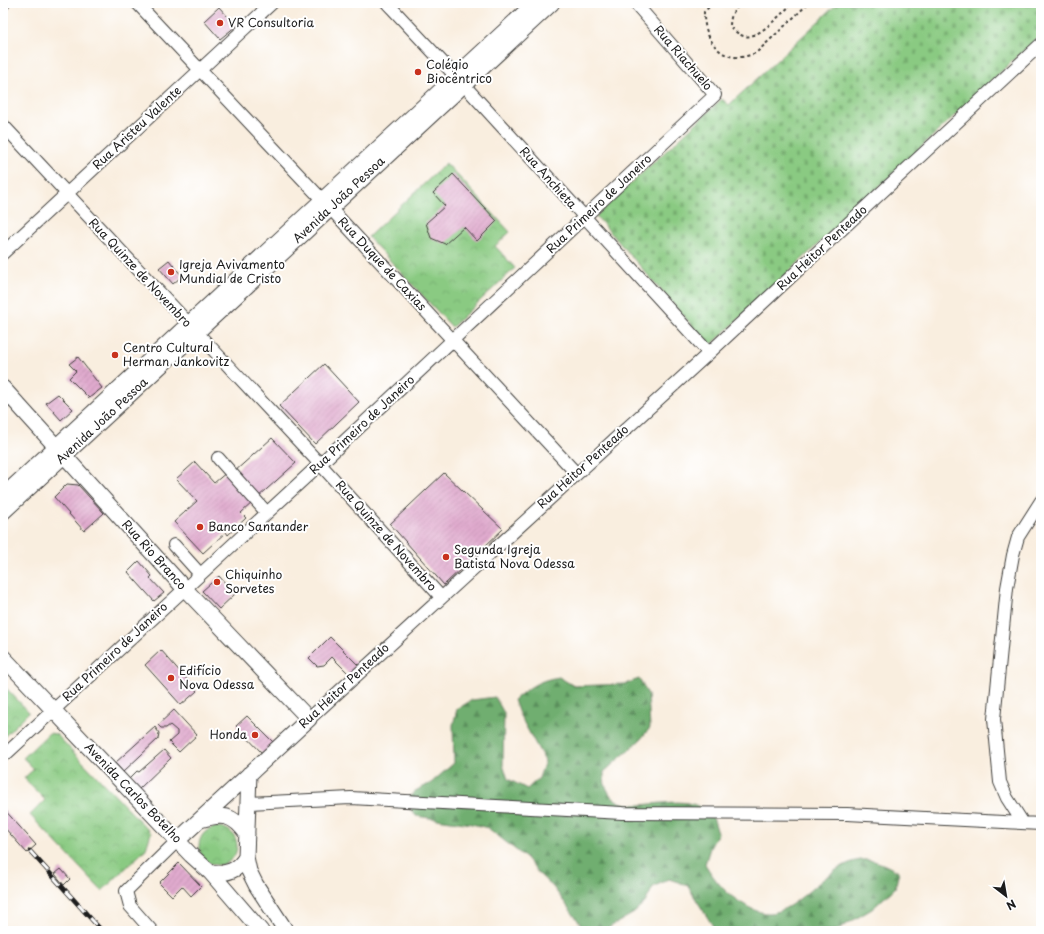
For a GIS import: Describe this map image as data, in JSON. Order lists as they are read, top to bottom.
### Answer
{
  "streets": {
    "main road": [
      "Avenida João Pessoa",
      "Rua Heitor Penteado",
      "Rua Rio Branco",
      "Avenida Carlos Botelho"
    ],
    "street": [
      "Rua Riachuelo",
      "Rua Aristeu Valente",
      "Rua Anchieta",
      "Rua Primeiro de Janeiro",
      "Rua Duque de Caxias",
      "Rua Quinze de Novembro"
    ]
  },
  "crossings": [
    ["Rua Riachuelo", "Rua Primeiro de Janeiro"],
    ["Rua Aristeu Valente", "Rua Duque de Caxias"],
    ["Rua Aristeu Valente", "Rua Quinze de Novembro"],
    ["Rua Anchieta", "Avenida João Pessoa"],
    ["Rua Anchieta", "Rua Primeiro de Janeiro"],
    ["Rua Anchieta", "Rua Heitor Penteado"],
    ["Avenida João Pessoa", "Rua Duque de Caxias"],
    ["Avenida João Pessoa", "Rua Quinze de Novembro"],
    ["Avenida João Pessoa", "Rua Rio Branco"],
    ["Rua Primeiro de Janeiro", "Rua Duque de Caxias"],
    ["Rua Primeiro de Janeiro", "Rua Quinze de Novembro"],
    ["Rua Primeiro de Janeiro", "Rua Rio Branco"],
    ["Rua Primeiro de Janeiro", "Avenida Carlos Botelho"],
    ["Rua Heitor Penteado", "Rua Duque de Caxias"],
    ["Rua Heitor Penteado", "Rua Quinze de Novembro"],
    ["Rua Heitor Penteado", "Rua Rio Branco"],
    ["Rua Heitor Penteado", "Avenida Carlos Botelho"]
  ],
  "places": [
    "VR Consultoria",
    "Colégio Biocêntrico",
    "Igreja Avivamento Mundial de Cristo",
    "Centro Cultural Herman Jankovitz",
    "Banco Santander",
    "Segunda Igreja Batista Nova Odessa",
    "Chiquinho Sorvetes",
    "Edifício Nova Odessa",
    "Honda"
  ],
  "north": "bottom right"
}
